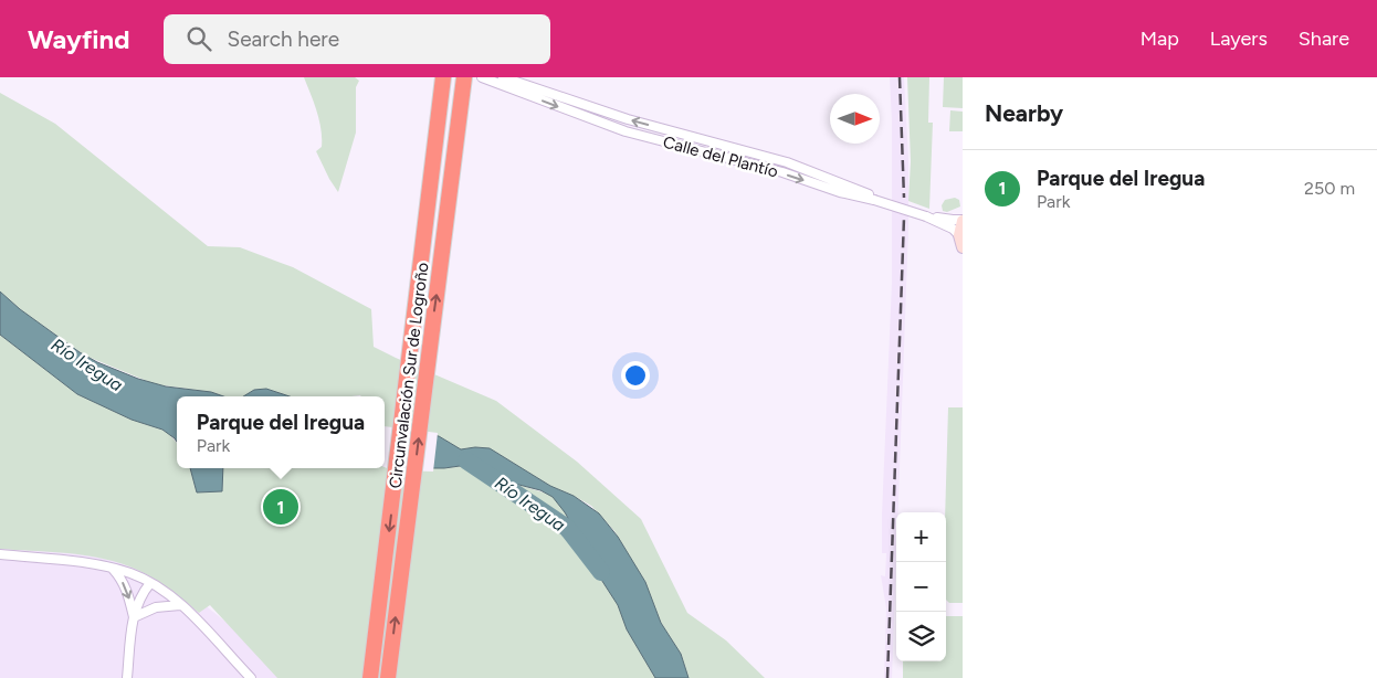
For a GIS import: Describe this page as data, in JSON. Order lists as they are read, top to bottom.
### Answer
{
  "streets": {
    "highway": ["Circunvalación Sur de Logroño"],
    "street": ["Calle del Plantío"]
  },
  "water": ["Río Iregua"],
  "north": "right",
  "page": {
    "header": "Wayfind",
    "search": "Search here",
    "nav": ["Map", "Layers", "Share"],
    "heading": "Nearby",
    "list": [
      {
        "mark": "1",
        "name": "Parque del Iregua",
        "note": "Park",
        "value": "250 m"
      }
    ],
    "popup": ["Parque del Iregua", "Park"],
    "pins": "1",
    "map_buttons": ["+", "−"]
  }
}
